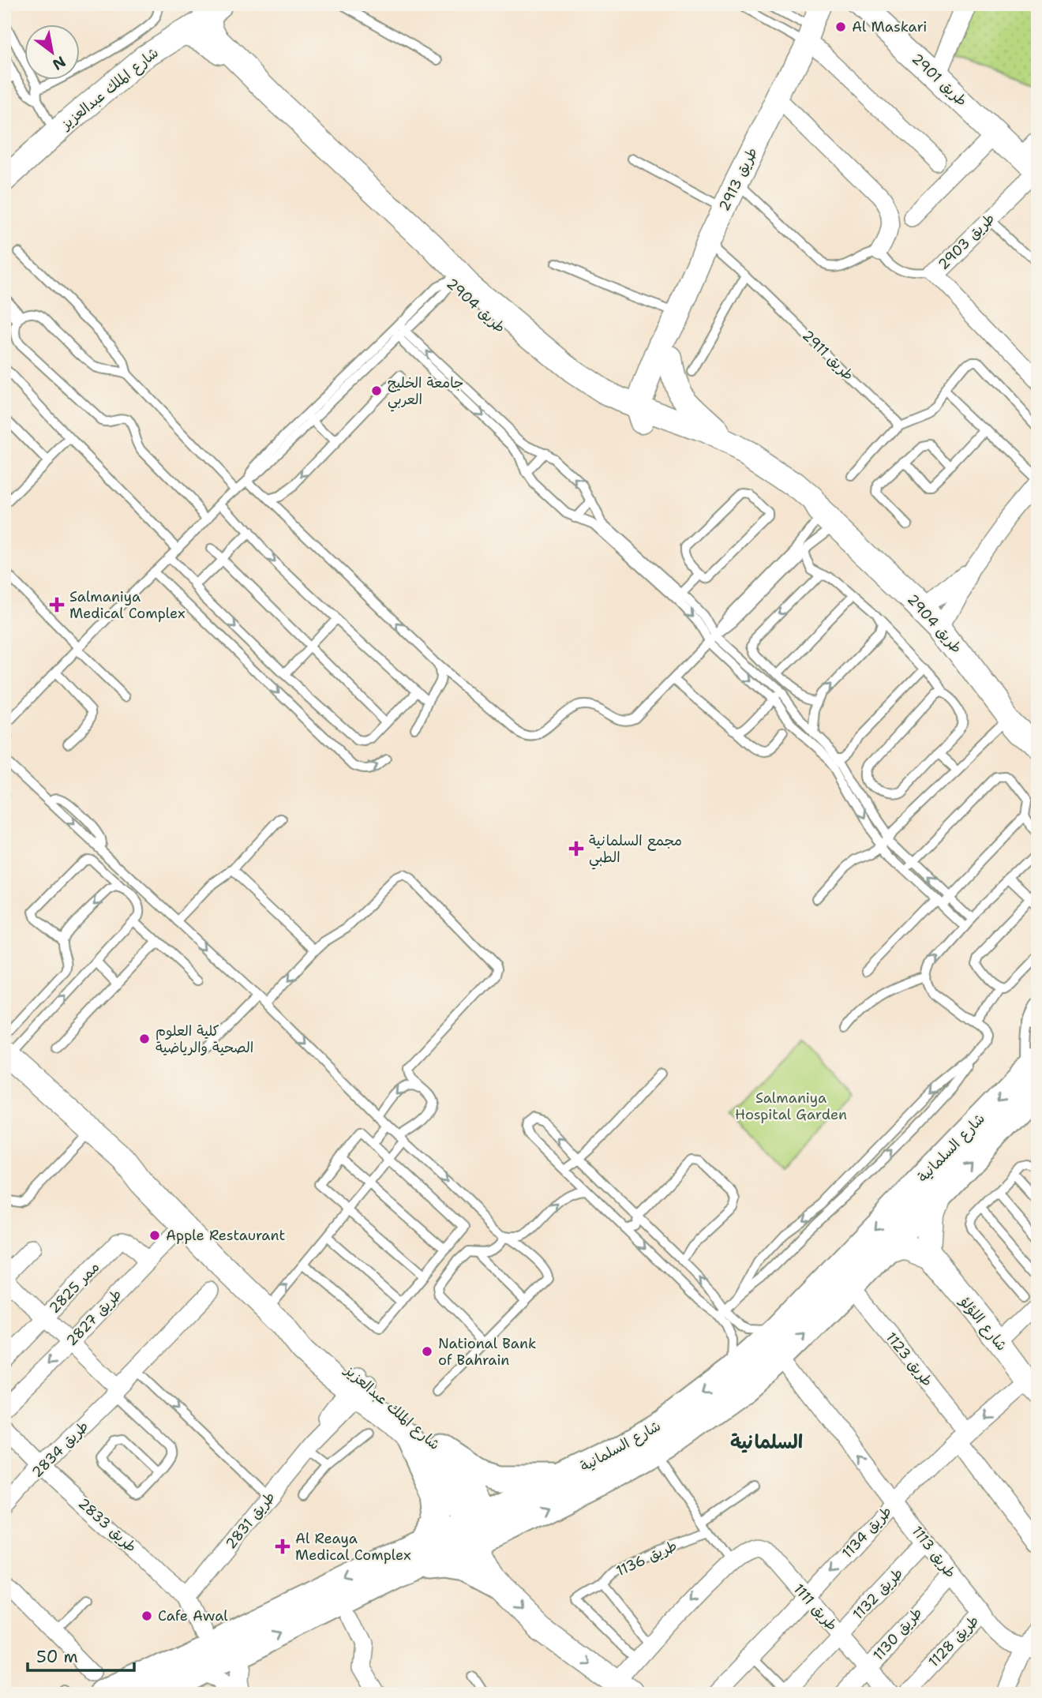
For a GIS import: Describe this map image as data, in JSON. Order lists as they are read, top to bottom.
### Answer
{
  "streets": {
    "main road": ["شارع السلمانية"],
    "street": [
      "طريق 2901",
      "شارع الملك عبدالعزيز",
      "طريق 2913",
      "طريق 2903",
      "طريق 2904",
      "ممر 2825",
      "طريق 2827",
      "شارع اللؤلؤ",
      "طريق 1123",
      "طريق 2834",
      "طريق 2831",
      "طريق 2833",
      "طريق 1134",
      "طريق 1113",
      "طريق 1132",
      "طريق 1111",
      "طريق 1130",
      "طريق 1128"
    ],
    "lane": ["طريق 2911", "طريق 1136"]
  },
  "crossings": [
    ["طريق 2901", "طريق 2903"],
    ["شارع الملك عبدالعزيز", "طريق 2904"],
    ["شارع الملك عبدالعزيز", "شارع السلمانية"],
    ["شارع الملك عبدالعزيز", "طريق 2827"],
    ["شارع الملك عبدالعزيز", "طريق 2831"],
    ["طريق 2913", "طريق 2904"],
    ["طريق 2913", "طريق 2911"],
    ["شارع السلمانية", "طريق 1123"],
    ["شارع السلمانية", "طريق 1113"],
    ["ممر 2825", "طريق 2827"],
    ["شارع اللؤلؤ", "طريق 1134"],
    ["طريق 1123", "طريق 1134"],
    ["طريق 2834", "طريق 2833"],
    ["طريق 2831", "طريق 2833"],
    ["طريق 1134", "طريق 1113"],
    ["طريق 1134", "طريق 1111"],
    ["طريق 1113", "طريق 1132"],
    ["طريق 1113", "طريق 1130"],
    ["طريق 1113", "طريق 1128"],
    ["طريق 1136", "طريق 1111"],
    ["طريق 1132", "طريق 1111"],
    ["طريق 1111", "طريق 1130"]
  ],
  "one_way": ["طريق 2827", "طريق 1134", "طريق 1113"],
  "districts": ["السلمانية"],
  "parks": ["Salmaniya Hospital Garden"],
  "places": {
    "other": [
      "Al Maskari",
      "جامعة الخليج العربي",
      "كلية العلوم الصحية والرياضية",
      "Apple Restaurant",
      "National Bank of Bahrain",
      "Cafe Awal"
    ],
    "health": ["Salmaniya Medical Complex", "مجمع السلمانية الطبي", "Al Reaya Medical Complex"]
  },
  "scale_bar": "50 m",
  "north": "bottom right"
}
